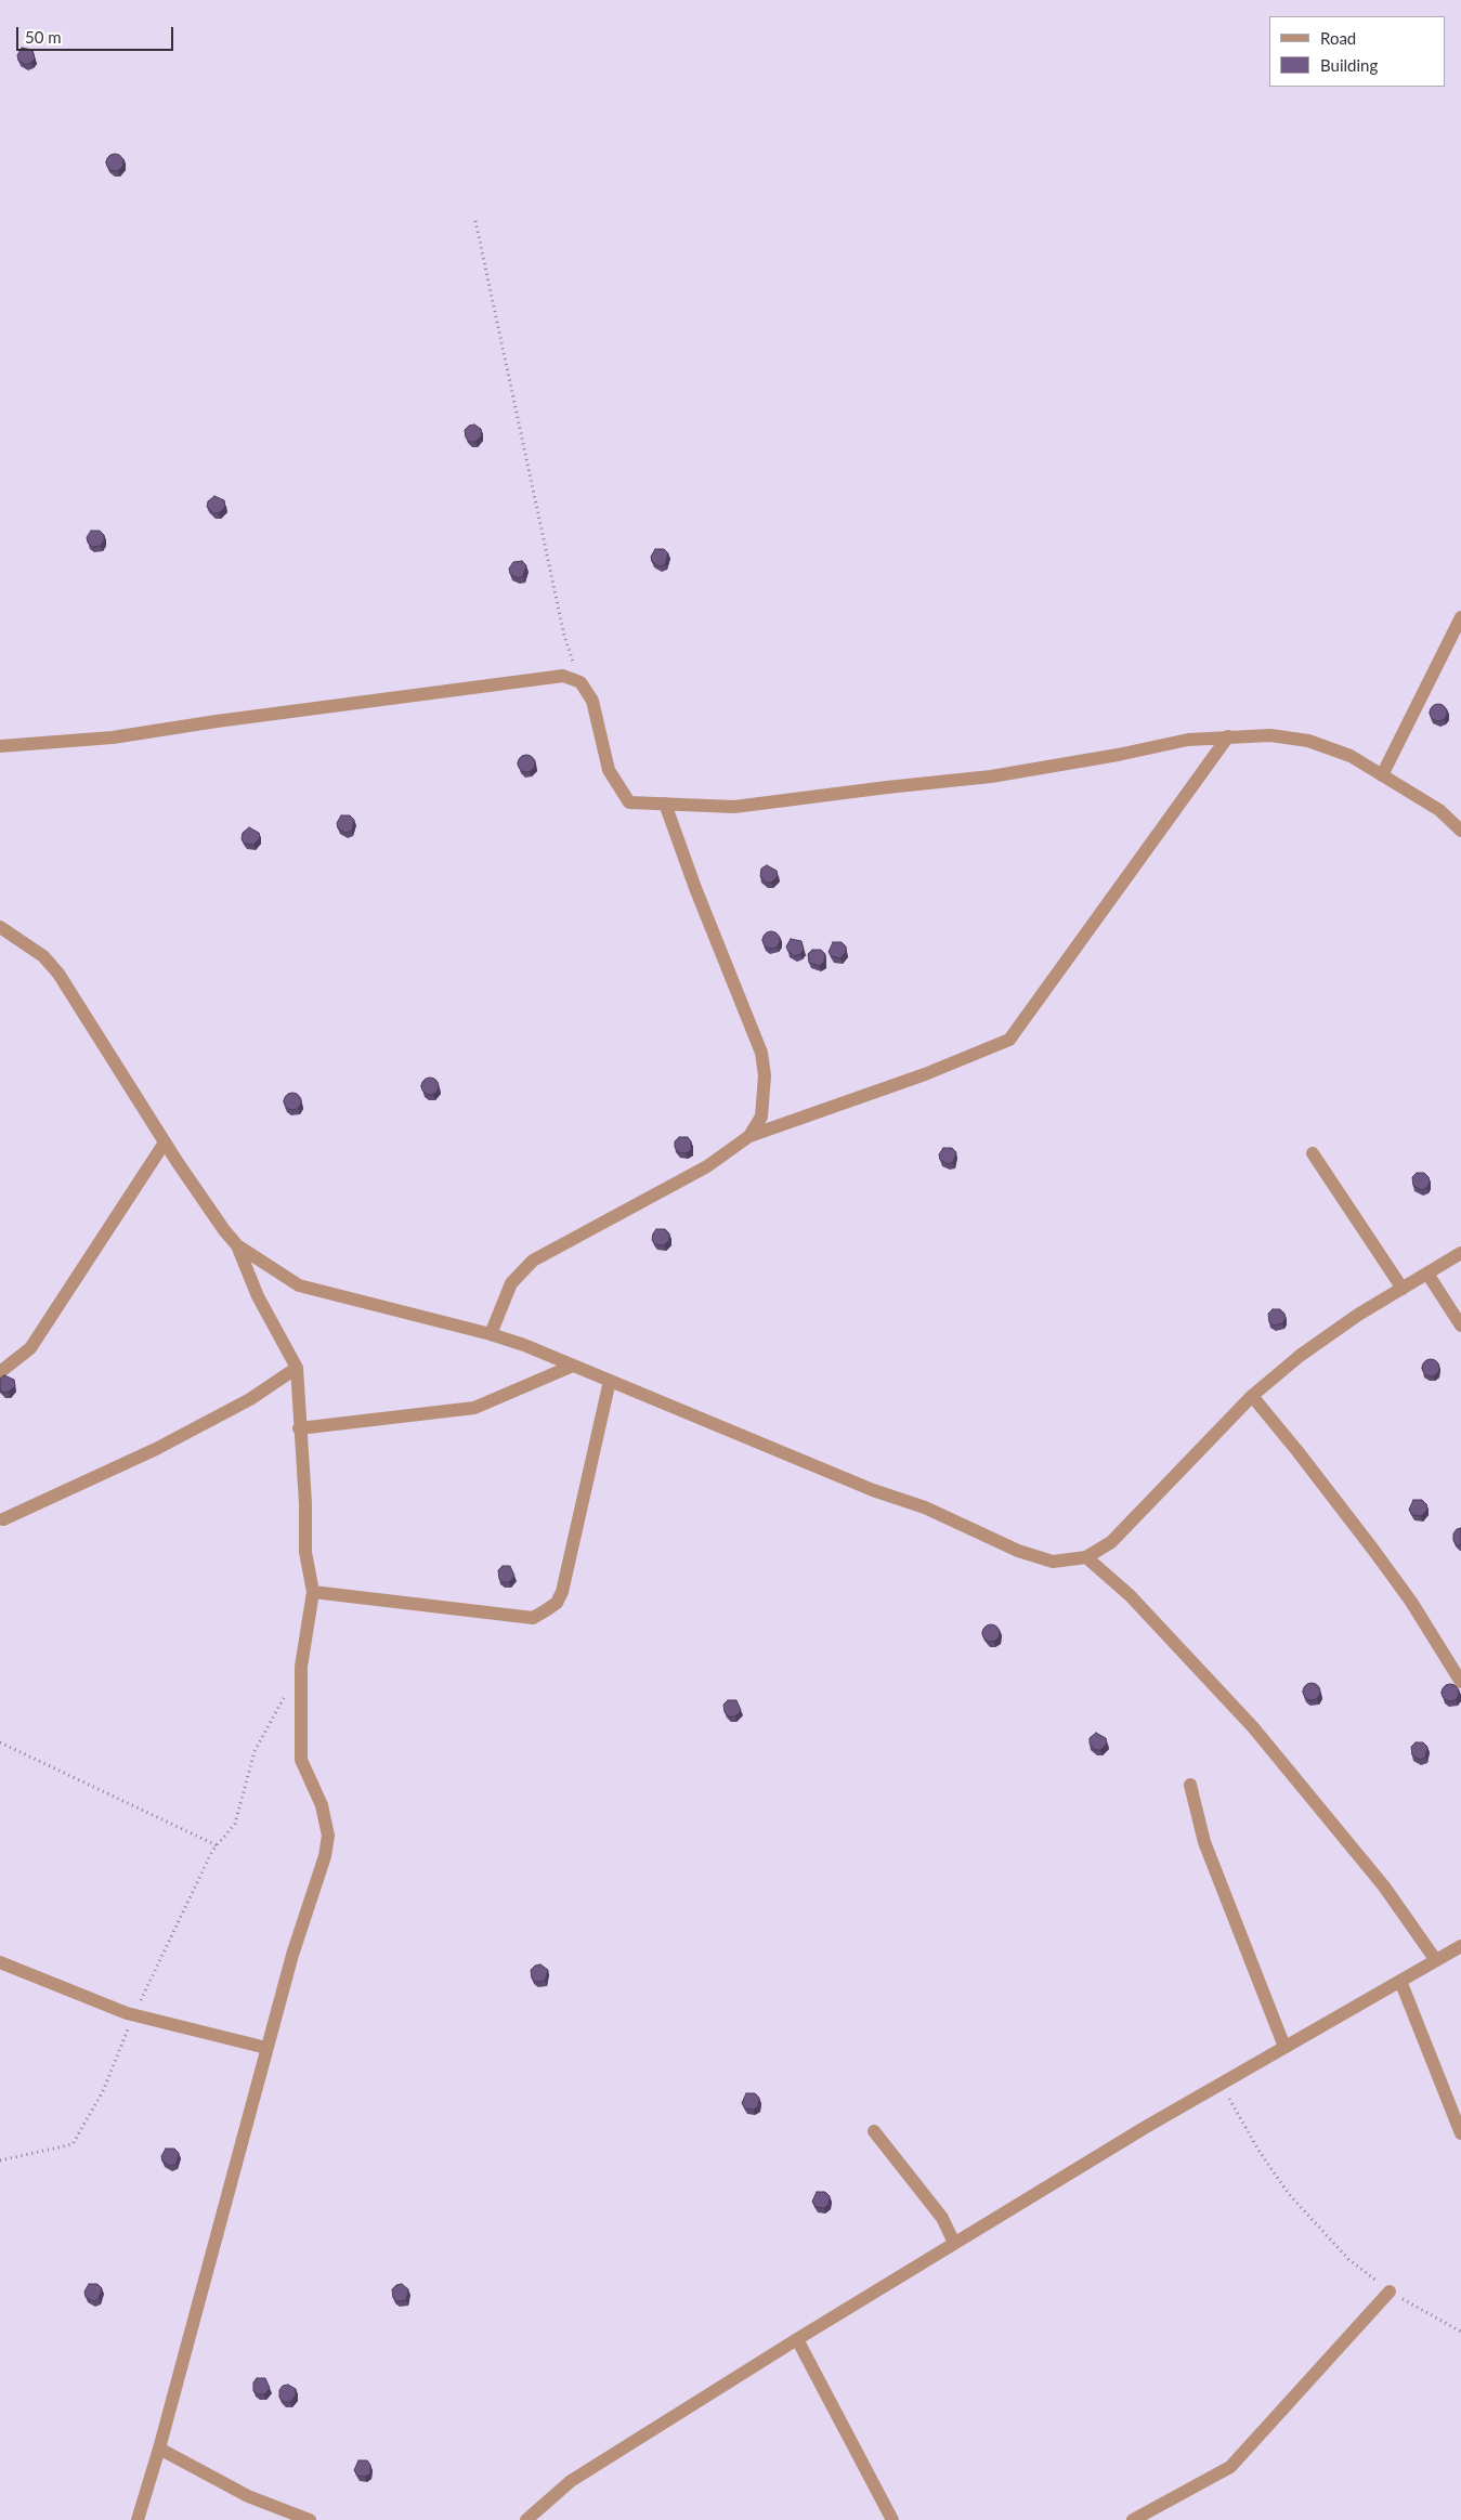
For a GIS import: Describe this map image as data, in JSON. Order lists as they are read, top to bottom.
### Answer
{
  "legend": ["Road", "Building"],
  "scale_bar": "50 m"
}
